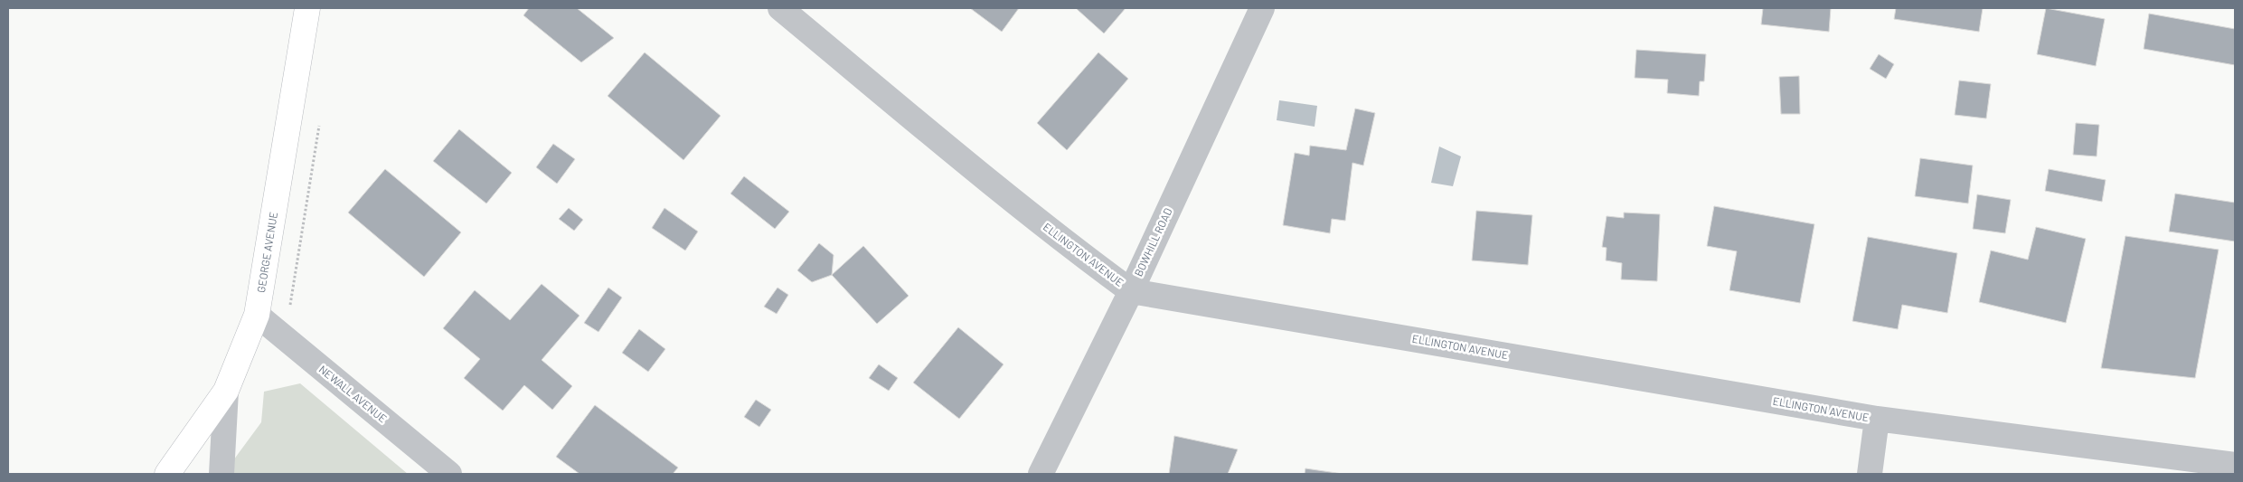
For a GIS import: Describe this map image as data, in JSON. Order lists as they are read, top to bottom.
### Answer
{
  "streets": {
    "main road": ["GEORGE AVENUE"],
    "street": ["BOWHILL ROAD", "ELLINGTON AVENUE", "NEWALL AVENUE"]
  },
  "crossings": [
    ["BOWHILL ROAD", "ELLINGTON AVENUE"],
    ["GEORGE AVENUE", "NEWALL AVENUE"]
  ]
}
